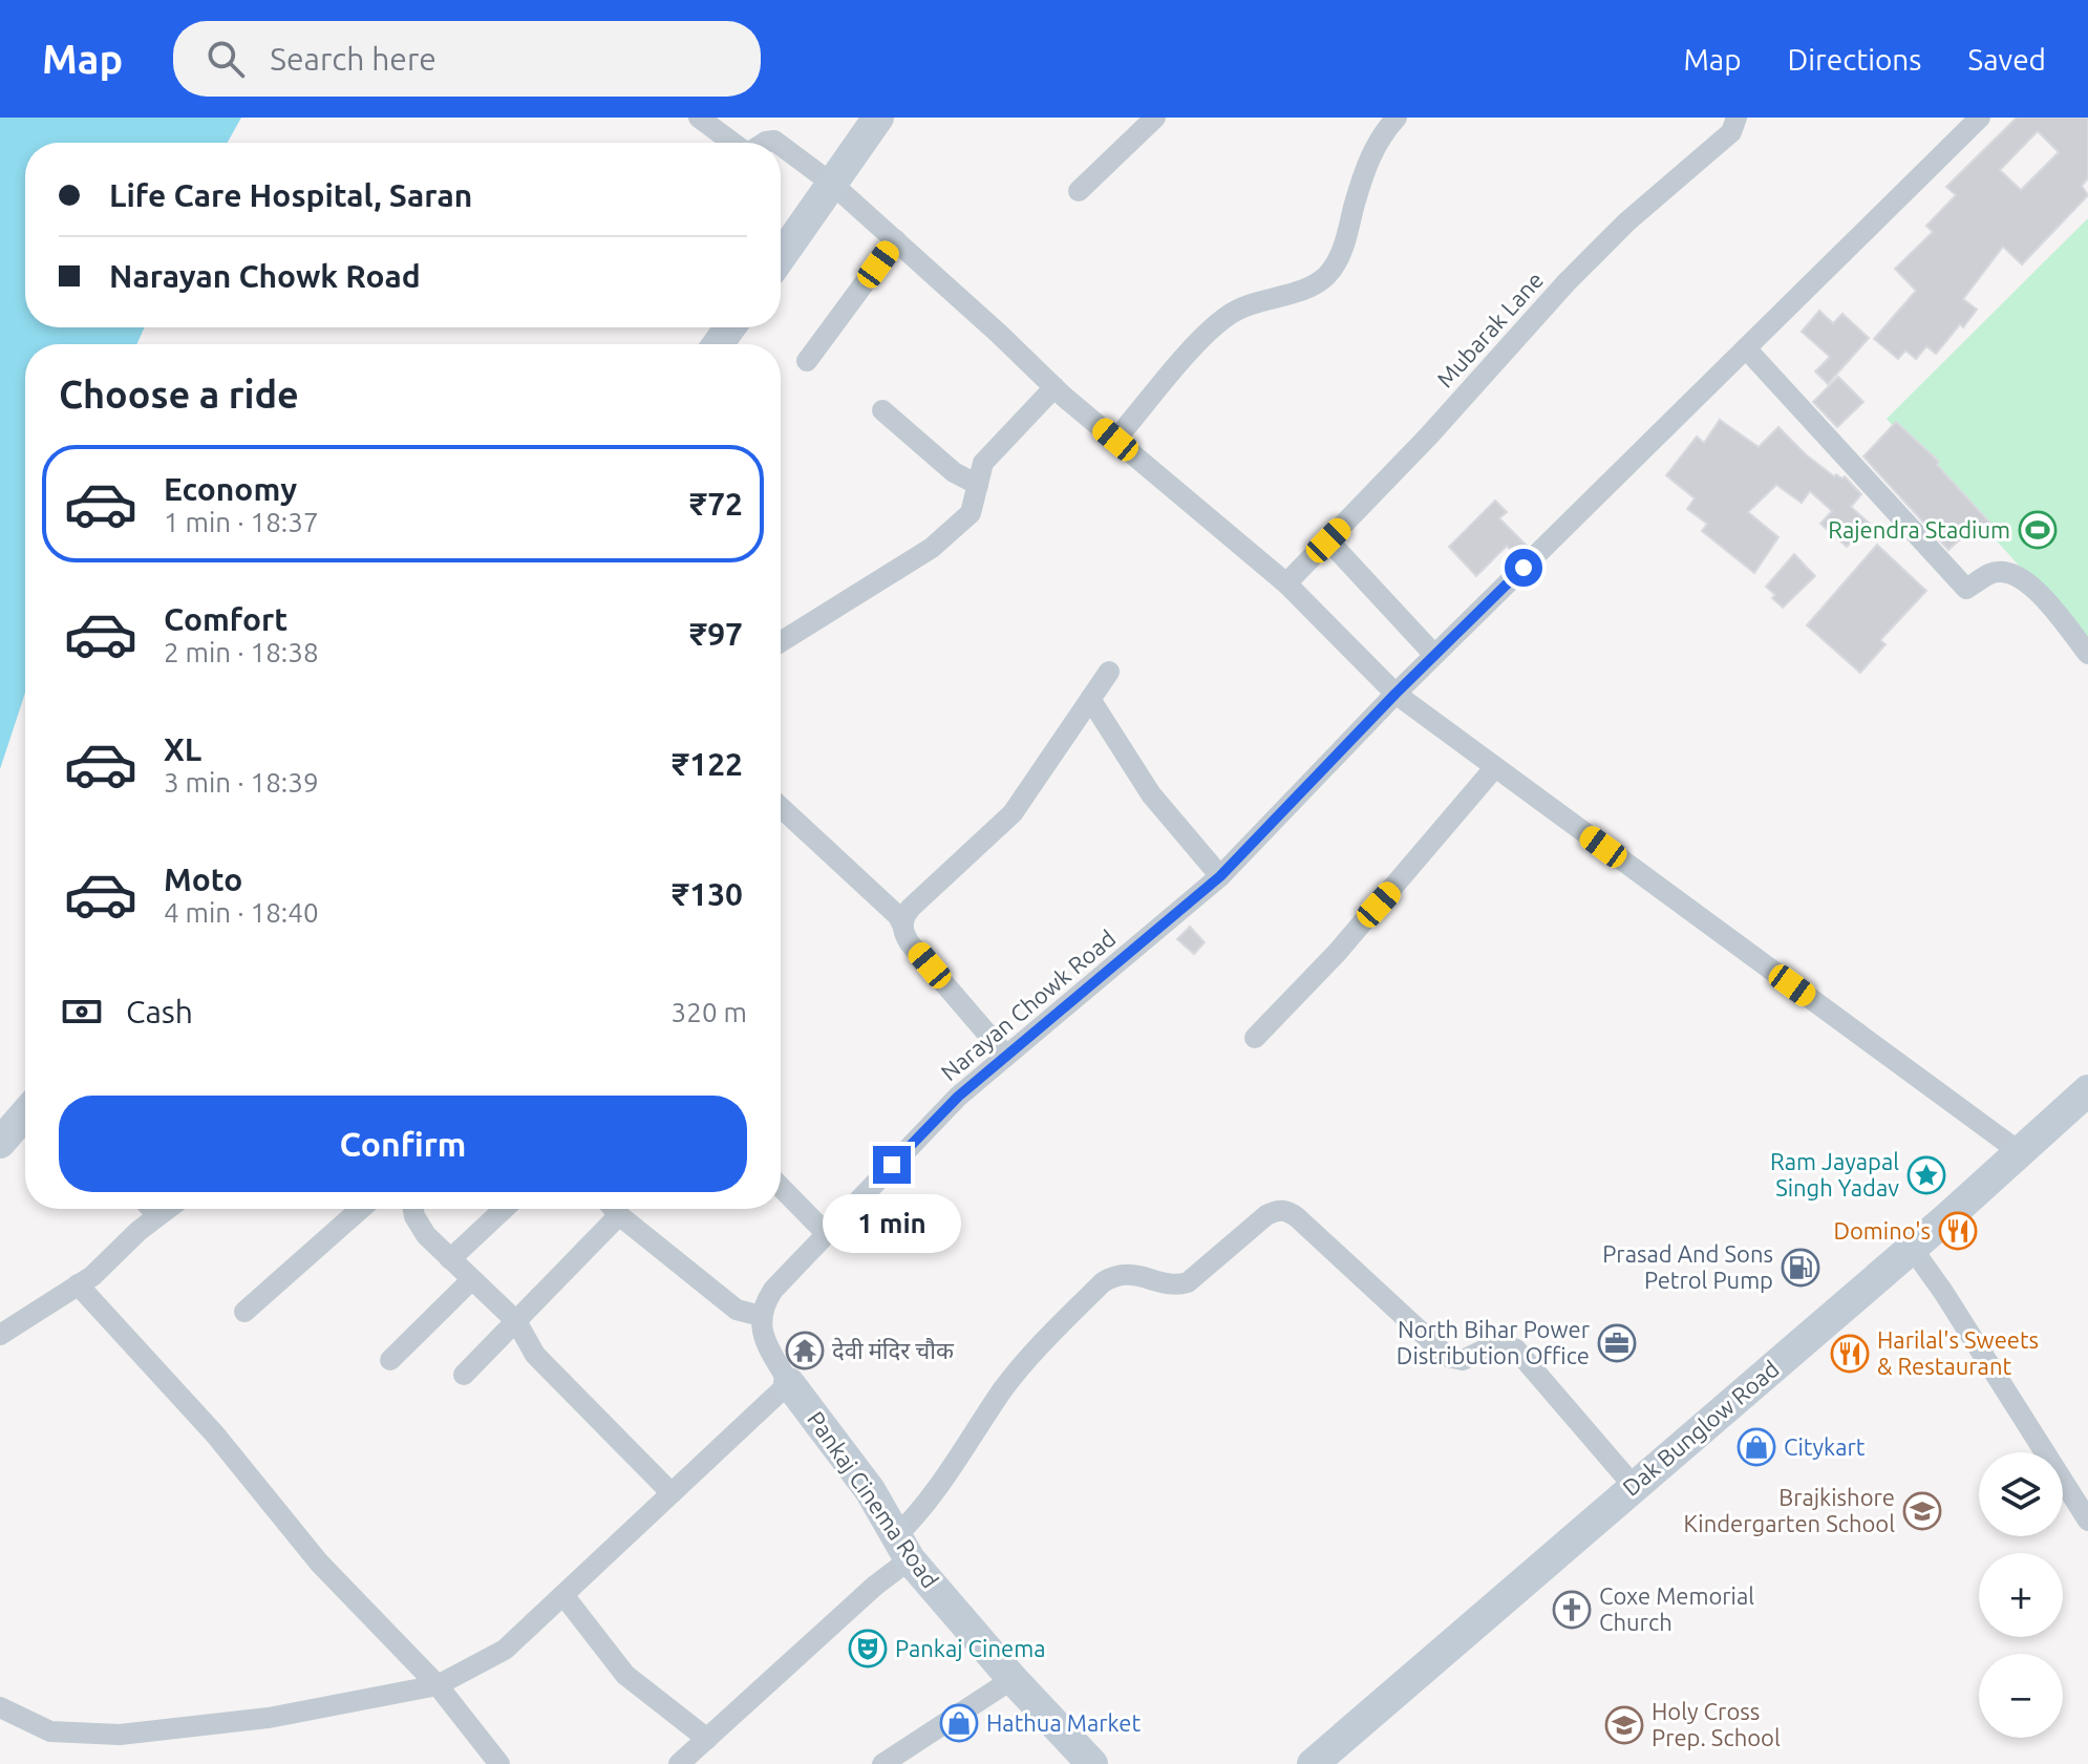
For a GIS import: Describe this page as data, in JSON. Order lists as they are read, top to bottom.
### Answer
{
  "streets": {
    "street": [
      "Mubarak Lane",
      "Narayan Chowk Road",
      "Dak Bunglow Road",
      "Pankaj Cinema Road"
    ]
  },
  "places": {
    "sports": ["Rajendra Stadium"],
    "place": ["Ram Jayapal Singh Yadav"],
    "restaurant": ["Domino's", "Harilal's Sweets & Restaurant"],
    "fuel station": ["Prasad And Sons Petrol Pump"],
    "office": ["North Bihar Power Distribution Office"],
    "temple": ["देवी मंदिर चौक"],
    "shop": ["Citykart", "Hathua Market"],
    "school or university": ["Brajkishore Kindergarten School", "Holy Cross Prep. School"],
    "church": ["Coxe Memorial Church"],
    "theatre": ["Pankaj Cinema"]
  },
  "page": {
    "header": "Map",
    "search": "Search here",
    "nav": ["Map", "Directions", "Saved"],
    "banner": ["Life Care Hospital, Saran", "Narayan Chowk Road"],
    "heading": "Choose a ride",
    "list": [
      {
        "name": "Economy",
        "note": "1 min · 18:37",
        "value": "₹72"
      },
      {
        "name": "Comfort",
        "note": "2 min · 18:38",
        "value": "₹97"
      },
      {
        "name": "XL",
        "note": "3 min · 18:39",
        "value": "₹122"
      },
      {
        "name": "Moto",
        "note": "4 min · 18:40",
        "value": "₹130"
      }
    ],
    "pay": ["Cash", "320 m"],
    "buttons": "Confirm",
    "bubble": "1 min",
    "map_buttons": ["+", "−"]
  }
}
